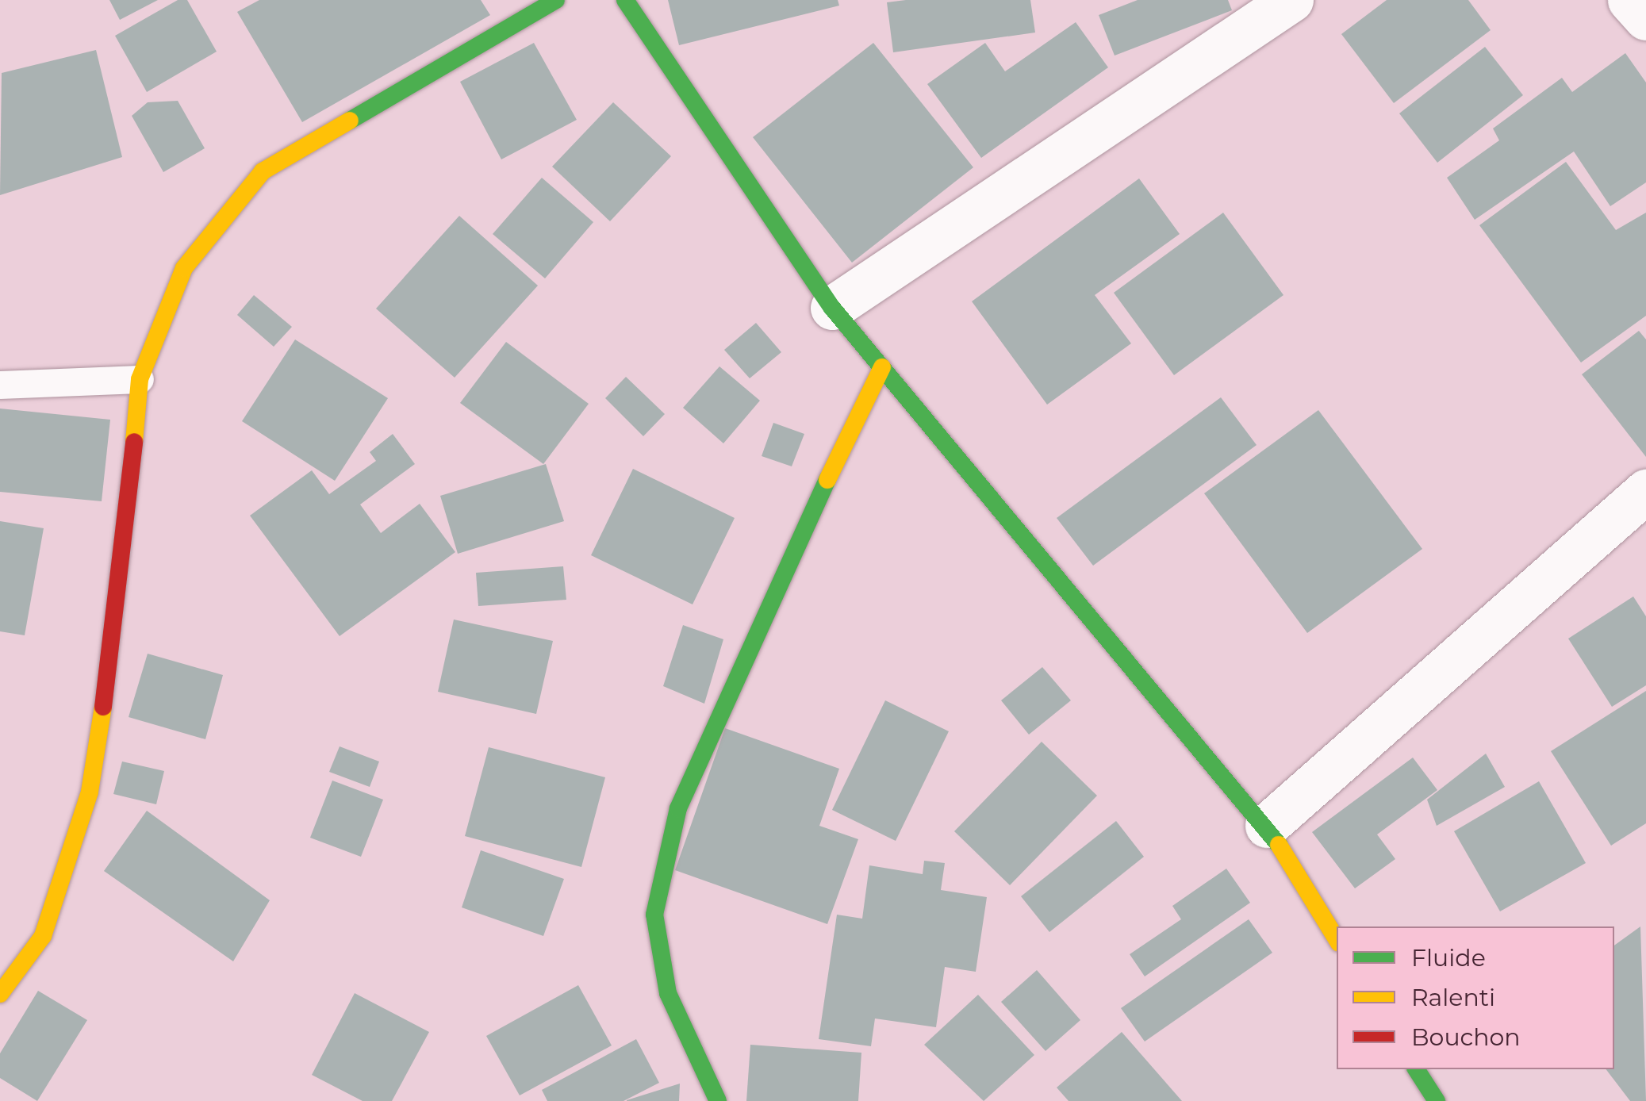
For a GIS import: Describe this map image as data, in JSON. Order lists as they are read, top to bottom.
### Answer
{
  "legend": ["Fluide", "Ralenti", "Bouchon"]
}
